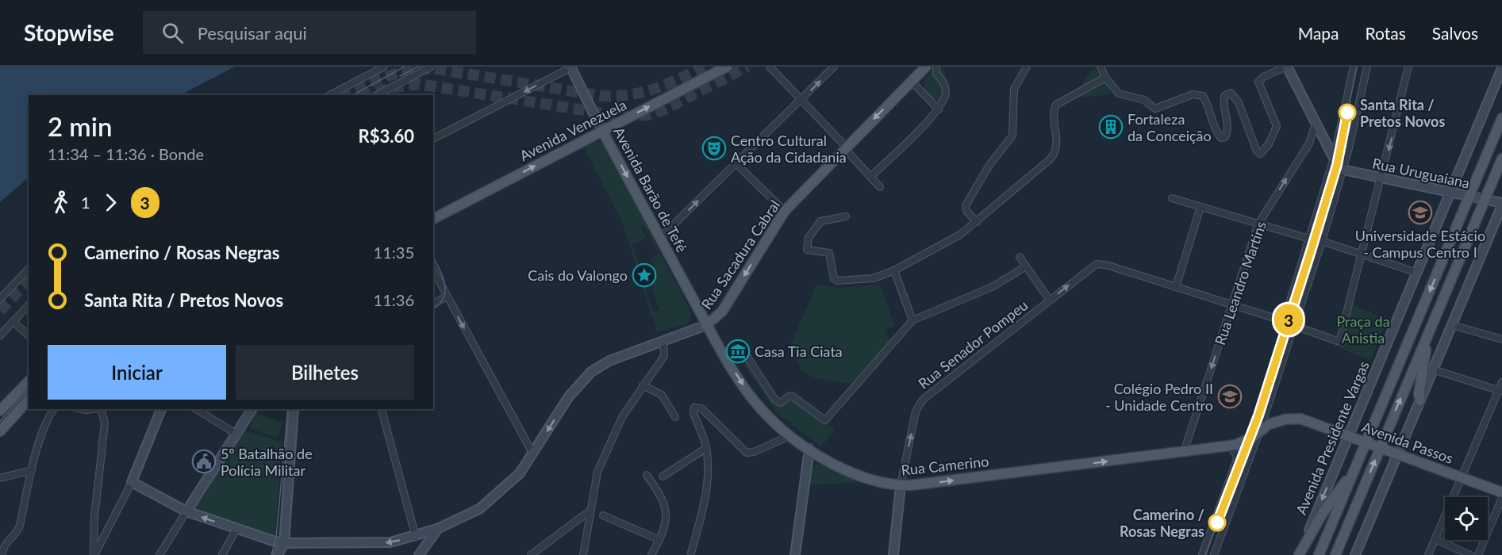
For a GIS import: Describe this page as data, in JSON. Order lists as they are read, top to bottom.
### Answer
{
  "streets": {
    "main road": [
      "Avenida Venezuela",
      "Avenida Barão de Tefé",
      "Rua Sacadura Cabral",
      "Avenida Passos",
      "Rua Camerino"
    ],
    "street": [
      "Rua Uruguaiana",
      "Rua Leandro Martins",
      "Rua Senador Pompeu",
      "Avenida Presidente Vargas"
    ]
  },
  "crossings": [
    ["Avenida Venezuela", "Avenida Barão de Tefé"],
    ["Rua Uruguaiana", "Avenida Presidente Vargas"],
    ["Avenida Barão de Tefé", "Rua Sacadura Cabral"],
    ["Avenida Barão de Tefé", "Rua Camerino"],
    ["Rua Sacadura Cabral", "Rua Camerino"],
    ["Rua Leandro Martins", "Rua Camerino"],
    ["Rua Senador Pompeu", "Rua Camerino"],
    ["Avenida Presidente Vargas", "Avenida Passos"],
    ["Avenida Passos", "Rua Camerino"]
  ],
  "one_way": [
    "Avenida Venezuela",
    "Avenida Barão de Tefé",
    "Rua Sacadura Cabral",
    "Rua Senador Pompeu",
    "Rua Camerino"
  ],
  "parks": ["Praça da Anistia"],
  "places": {
    "other": ["Santa Rita / Pretos Novos", "Camerino / Rosas Negras"],
    "building": ["Fortaleza da Conceição"],
    "theatre": ["Centro Cultural Ação da Cidadania"],
    "school or university": ["Universidade Estácio - Campus Centro I", "Colégio Pedro II - Unidade Centro"],
    "place": ["Cais do Valongo"],
    "museum": ["Casa Tia Ciata"],
    "public building": ["5º Batalhão de Polícia Militar"]
  },
  "lines": ["tram line 3"],
  "page": {
    "header": "Stopwise",
    "search": "Pesquisar aqui",
    "nav": ["Mapa", "Rotas", "Salvos"],
    "on_map": "3",
    "heading": ["2 min", "11:34 – 11:36 · Bonde", "R$3.60"],
    "legs": ["1", "3"],
    "list": [
      {
        "name": "Camerino / Rosas Negras",
        "value": "11:35"
      },
      {
        "name": "Santa Rita / Pretos Novos",
        "value": "11:36"
      }
    ],
    "buttons": ["Iniciar", "Bilhetes"]
  }
}
